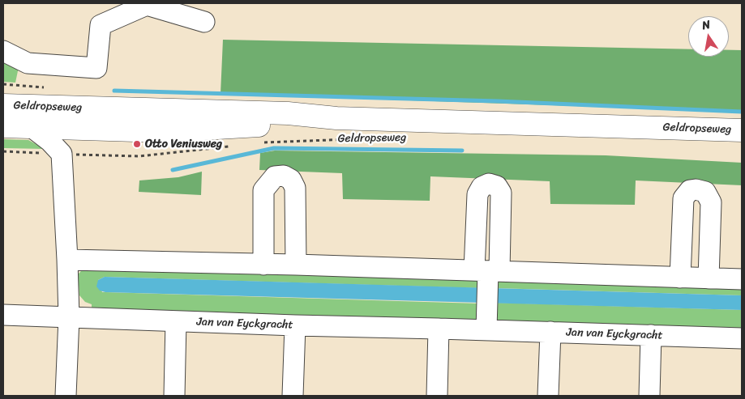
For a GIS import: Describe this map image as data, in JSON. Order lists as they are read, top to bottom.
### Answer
{
  "streets": {
    "main road": ["Geldropseweg"],
    "street": ["Jan van Eyckgracht"]
  },
  "places": ["Otto Veniusweg"],
  "north": "top"
}
